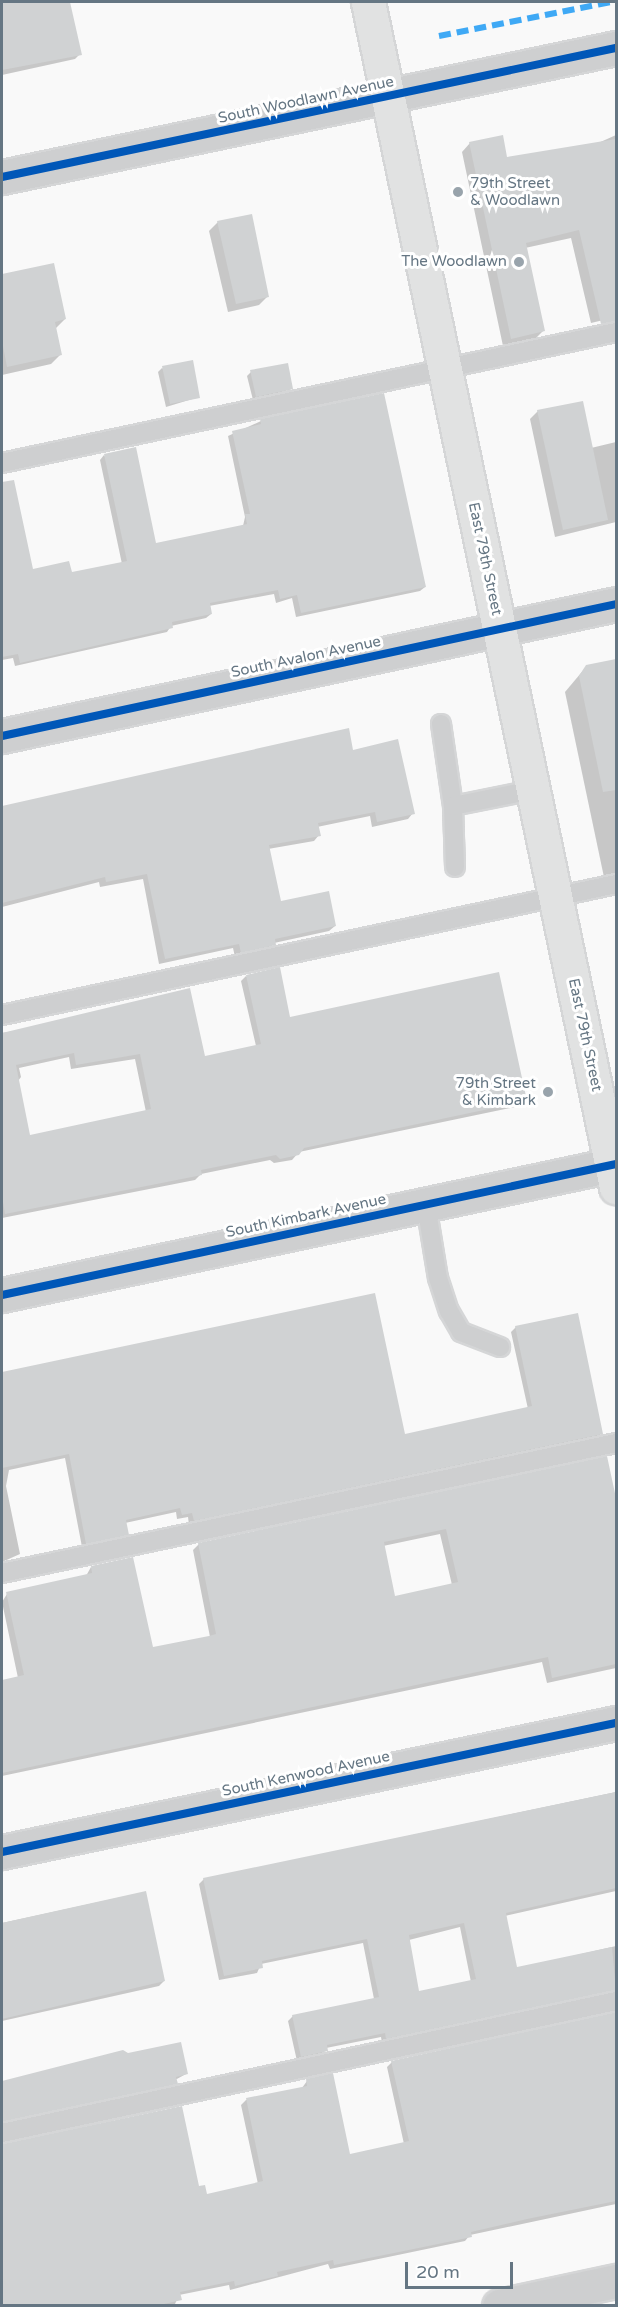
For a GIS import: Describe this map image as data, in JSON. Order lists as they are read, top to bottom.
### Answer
{
  "streets": {
    "main road": ["East 79th Street"],
    "street": [
      "South Woodlawn Avenue",
      "South Avalon Avenue",
      "South Kimbark Avenue",
      "South Kenwood Avenue"
    ]
  },
  "crossings": [
    ["South Woodlawn Avenue", "East 79th Street"],
    ["East 79th Street", "South Avalon Avenue"],
    ["East 79th Street", "South Kimbark Avenue"]
  ],
  "places": ["79th Street & Woodlawn", "The Woodlawn", "79th Street & Kimbark"],
  "scale_bar": "20 m"
}
